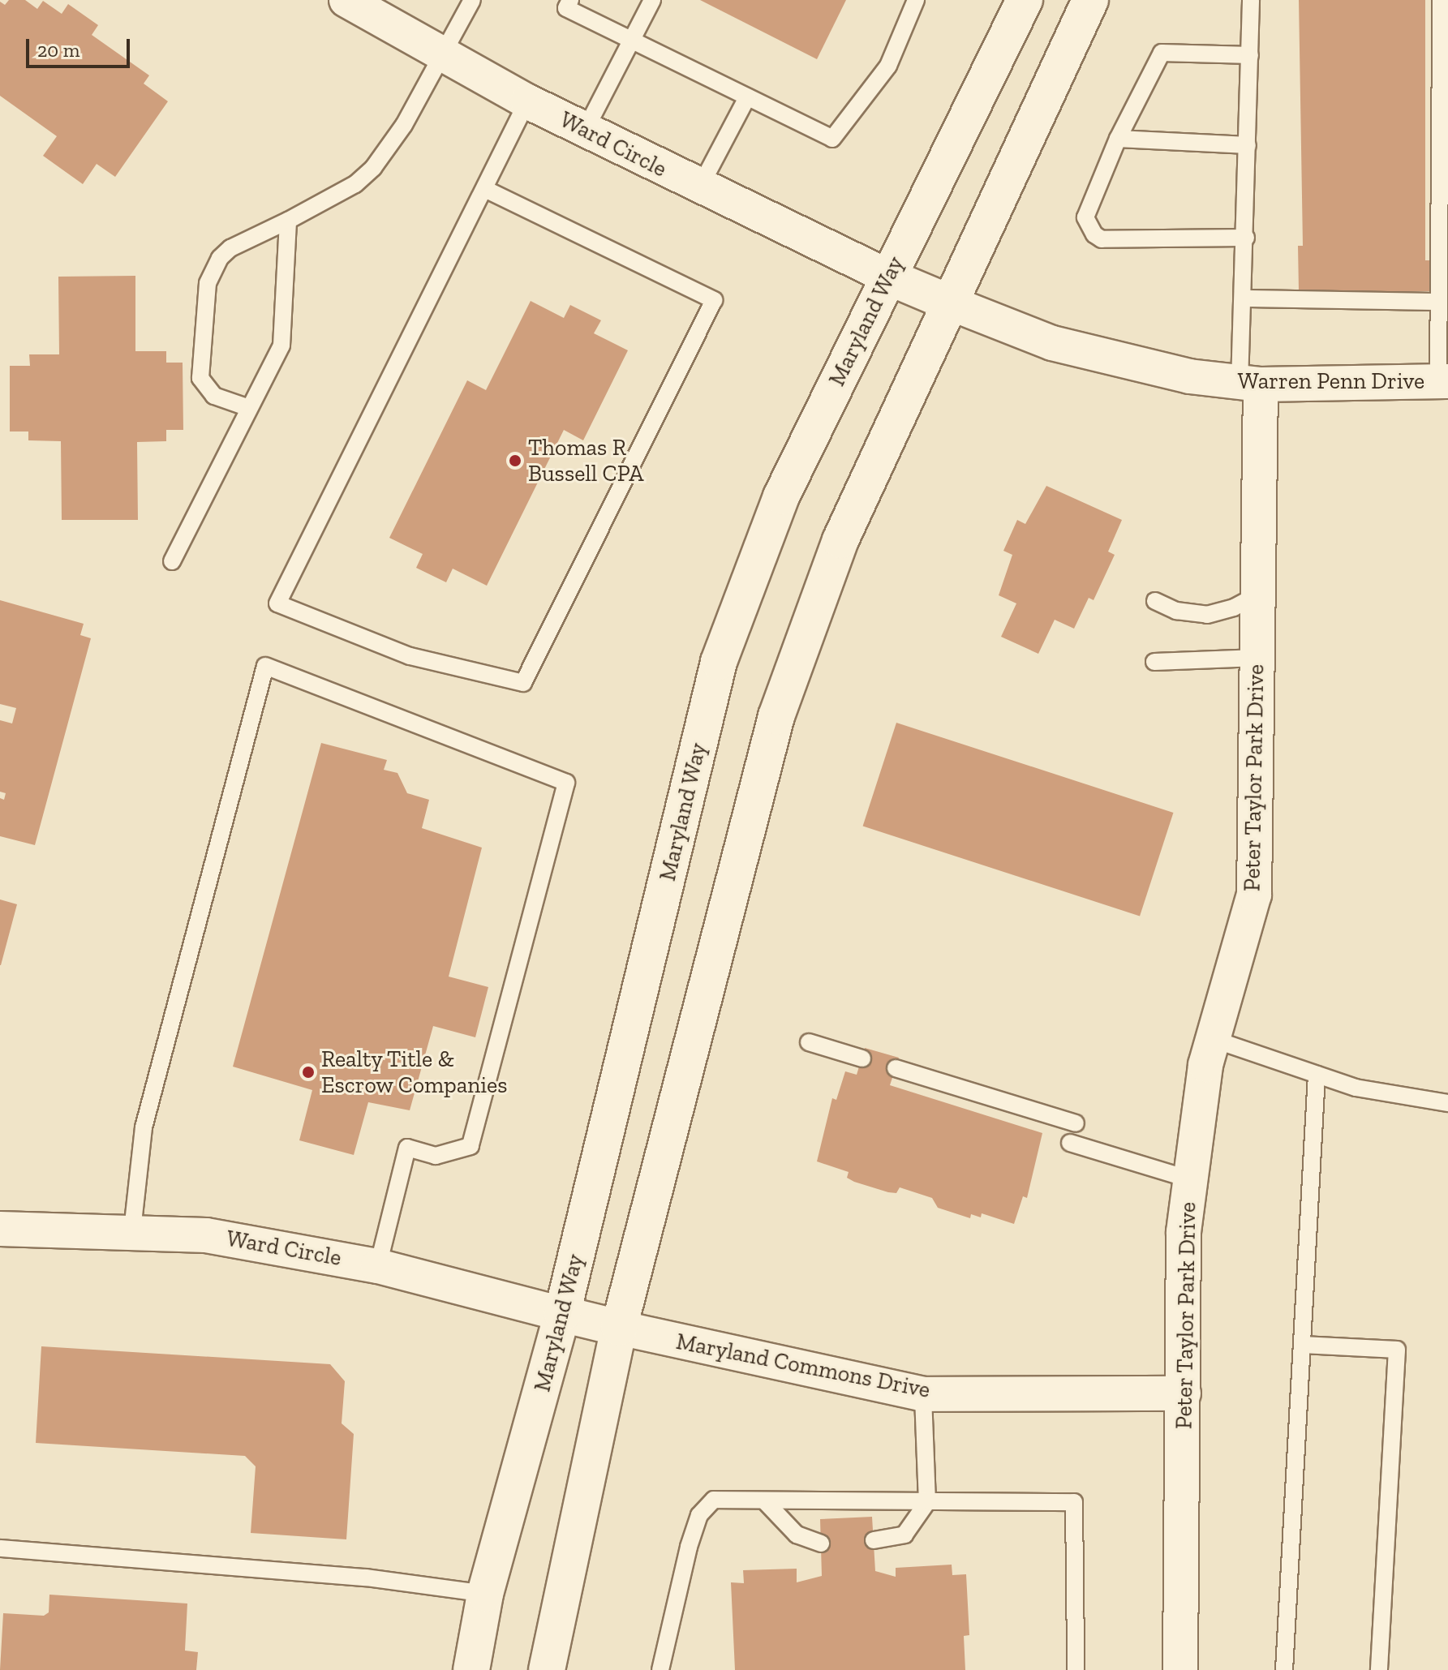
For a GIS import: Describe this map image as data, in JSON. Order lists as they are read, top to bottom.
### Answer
{
  "streets": {
    "main road": ["Maryland Way"],
    "street": [
      "Ward Circle",
      "Warren Penn Drive",
      "Peter Taylor Park Drive",
      "Maryland Commons Drive"
    ]
  },
  "crossings": [
    ["Ward Circle", "Maryland Way"],
    ["Warren Penn Drive", "Peter Taylor Park Drive"],
    ["Peter Taylor Park Drive", "Maryland Commons Drive"]
  ],
  "places": ["Thomas R Bussell CPA", "Realty Title & Escrow Companies"],
  "scale_bar": "20 m"
}
